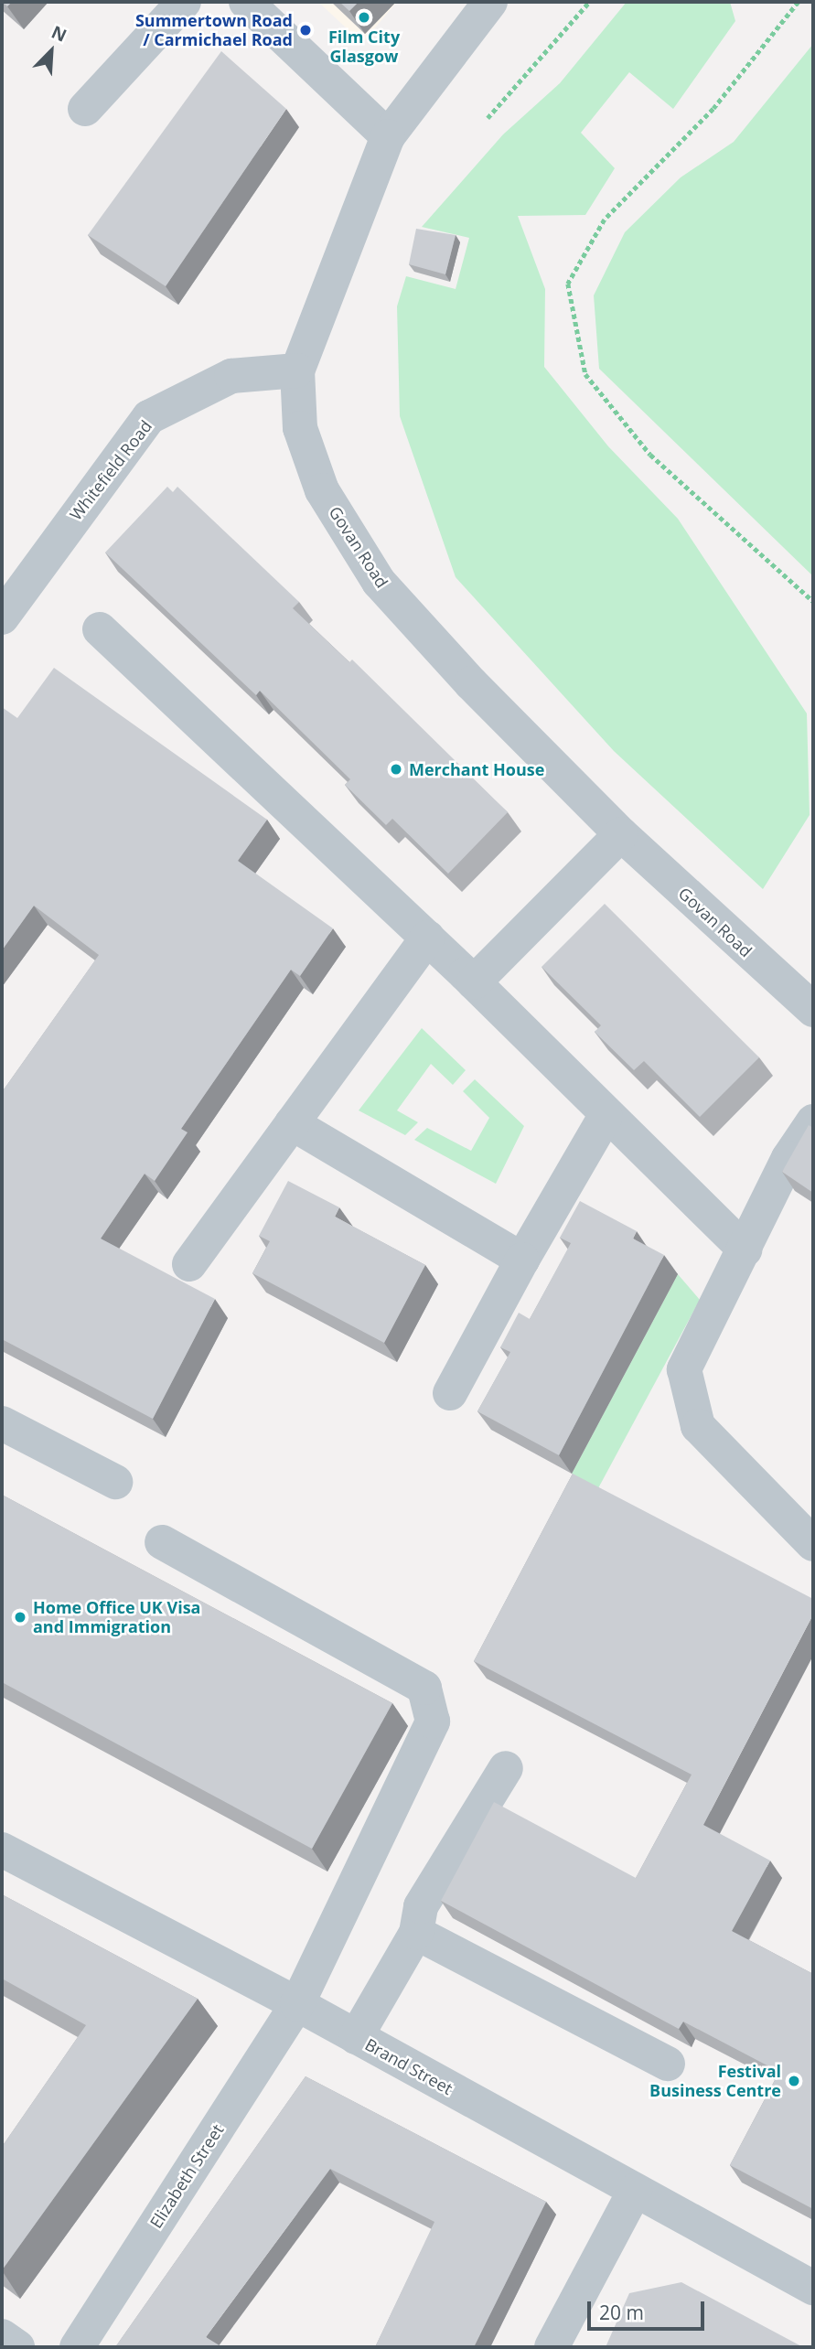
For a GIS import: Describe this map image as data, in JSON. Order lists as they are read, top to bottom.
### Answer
{
  "streets": {
    "street": [
      "Whitefield Road",
      "Govan Road",
      "Brand Street",
      "Elizabeth Street"
    ]
  },
  "crossings": [
    ["Whitefield Road", "Govan Road"],
    ["Brand Street", "Elizabeth Street"]
  ],
  "places": [
    "Film City Glasgow",
    "Summertown Road / Carmichael Road",
    "Merchant House",
    "Home Office UK Visa and Immigration",
    "Festival Business Centre"
  ],
  "scale_bar": "20 m",
  "north": "top right"
}
